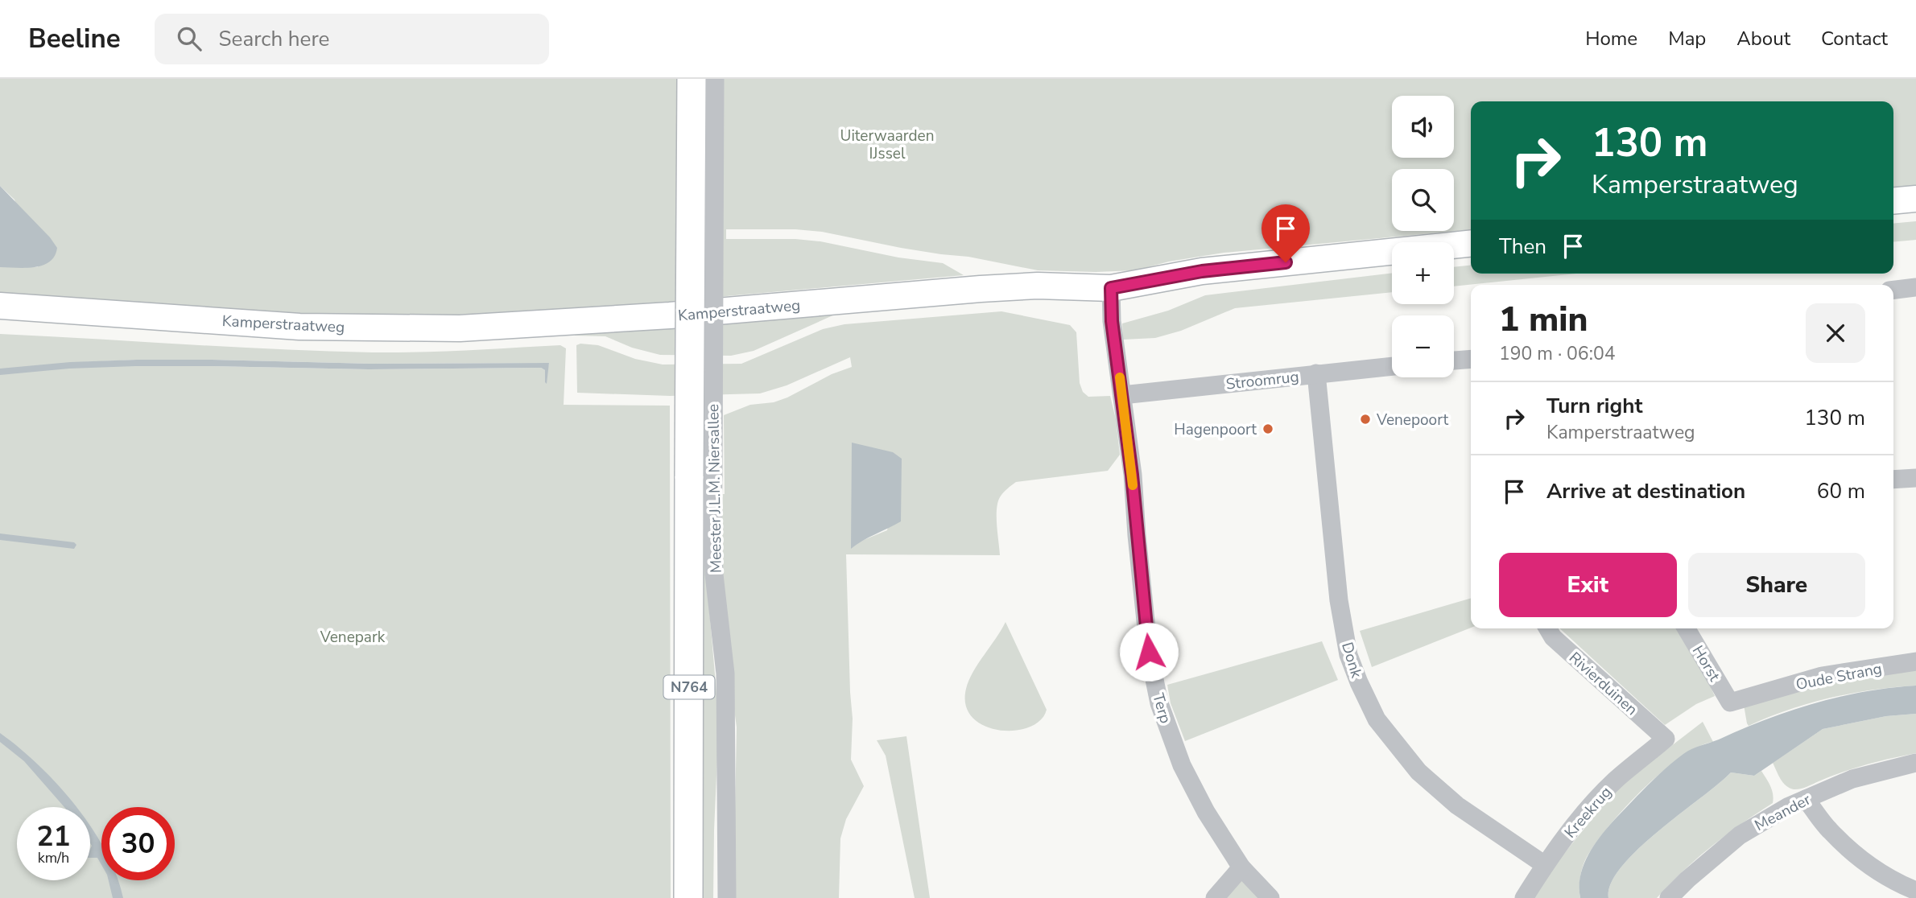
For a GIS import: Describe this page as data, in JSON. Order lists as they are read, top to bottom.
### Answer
{
  "streets": {
    "main road": ["Kamperstraatweg", "Meester J.L.M. Niersallee", "N764"],
    "street": [
      "Stroomrug",
      "Donk",
      "Horst",
      "Oude Strang",
      "Rivierduinen",
      "Terp",
      "Kreekrug",
      "Meander"
    ]
  },
  "crossings": [
    ["Kamperstraatweg", "Terp"],
    ["Stroomrug", "Donk"],
    ["Stroomrug", "Terp"],
    ["Donk", "Kreekrug"],
    ["Horst", "Oude Strang"],
    ["Rivierduinen", "Kreekrug"]
  ],
  "parks": ["Uiterwaarden IJssel", "Venepark"],
  "places": ["Venepoort", "Hagenpoort"],
  "page": {
    "header": "Beeline",
    "search": "Search here",
    "nav": [
      "Home",
      "Map",
      "About",
      "Contact"
    ],
    "map_buttons": ["+", "−"],
    "turn": ["130 m", "Kamperstraatweg"],
    "then": "Then",
    "heading": ["1 min", "190 m · 06:04"],
    "list": [
      {
        "name": "Turn right",
        "note": "Kamperstraatweg",
        "value": "130 m"
      },
      {
        "name": "Arrive at destination",
        "value": "60 m"
      }
    ],
    "buttons": ["Exit", "Share"],
    "speed": "21 km/h",
    "limit": "30"
  }
}
